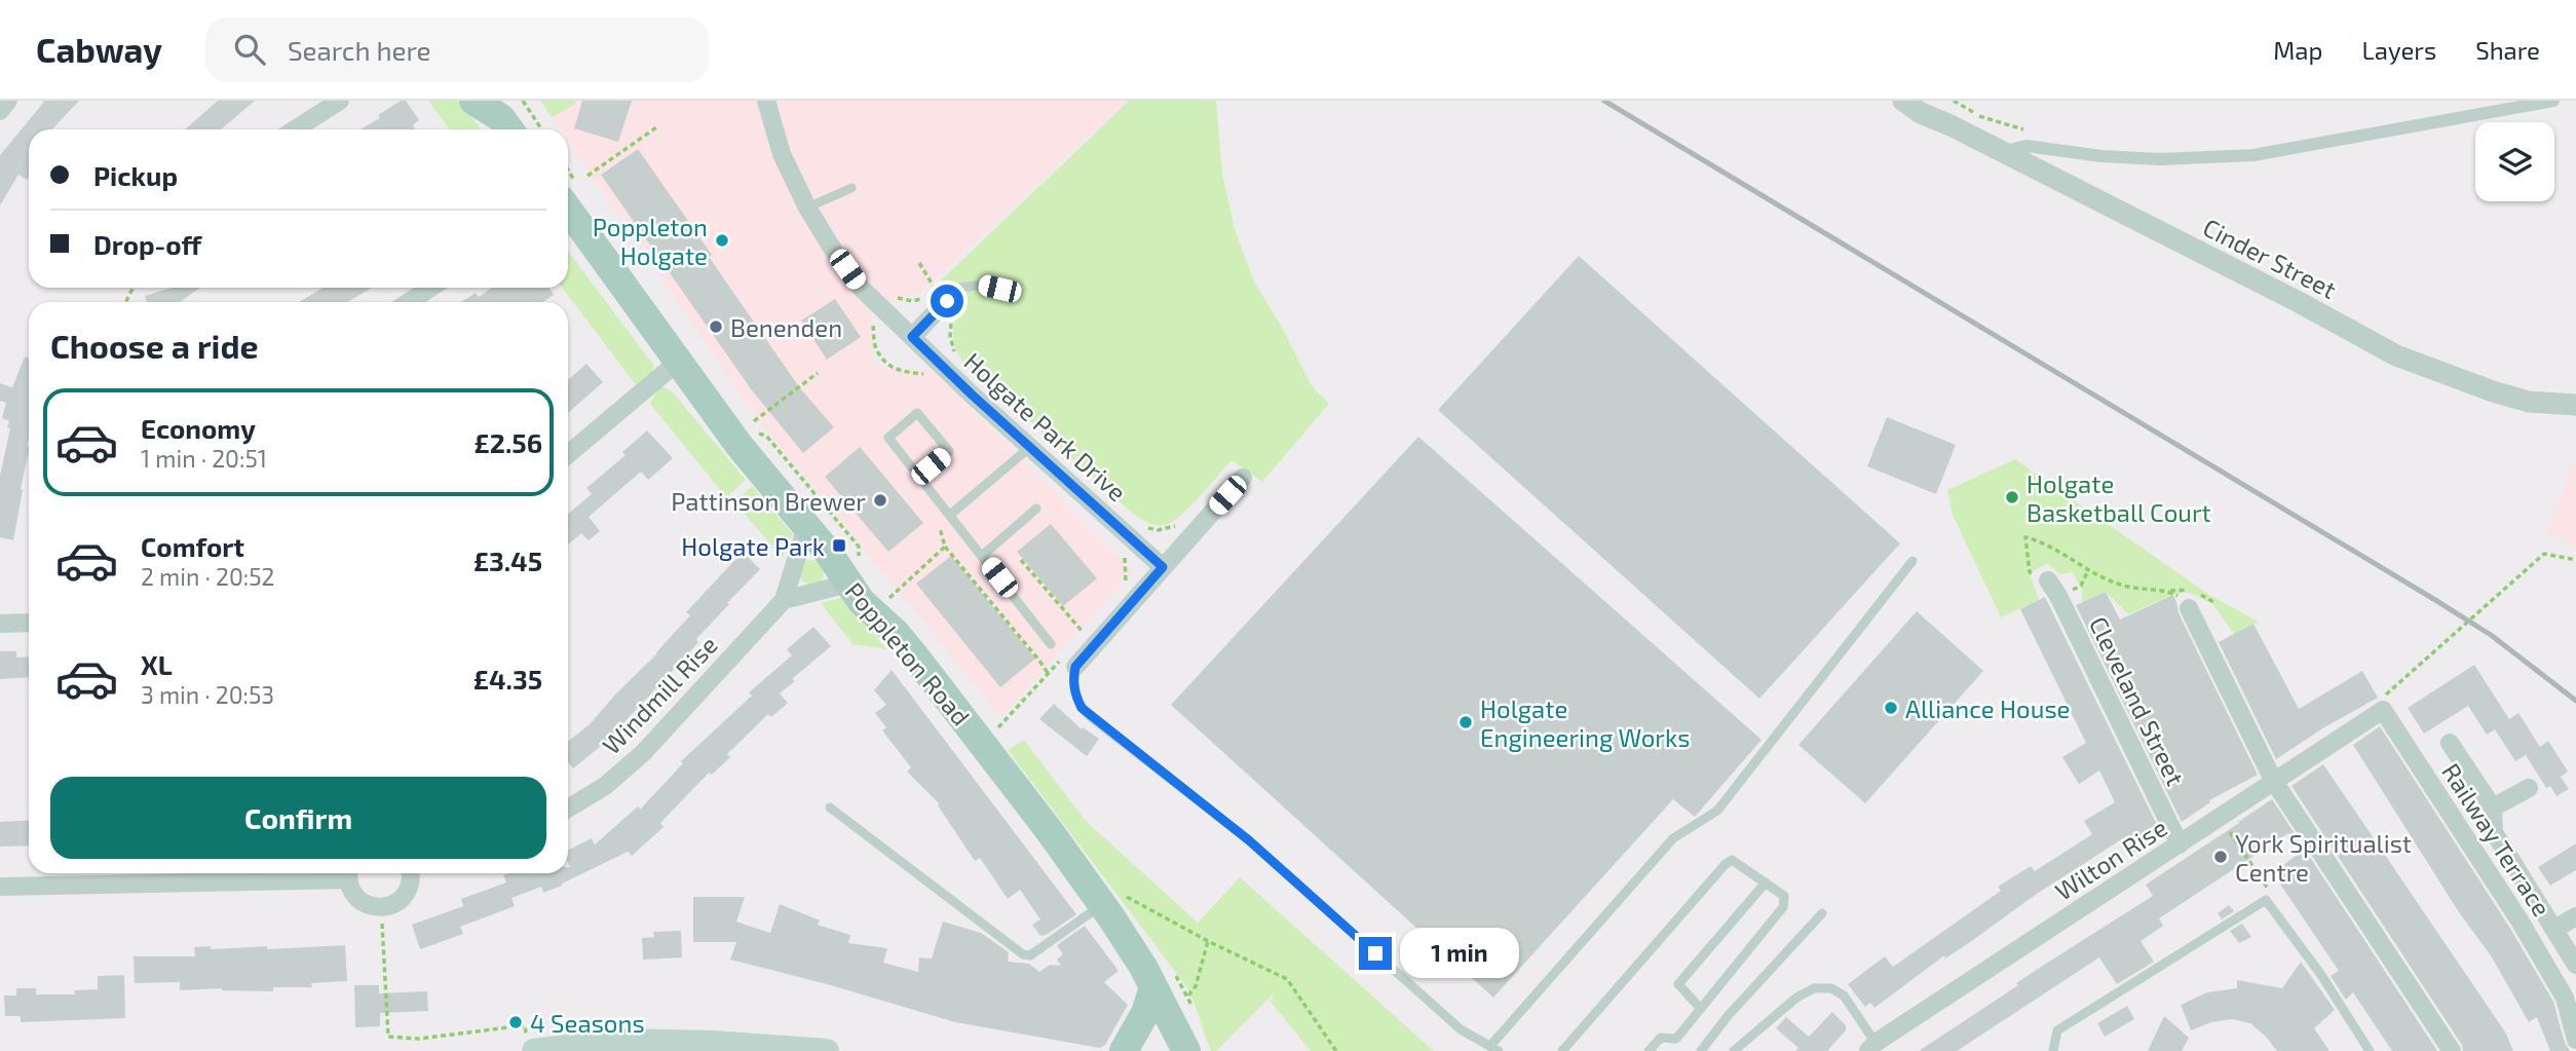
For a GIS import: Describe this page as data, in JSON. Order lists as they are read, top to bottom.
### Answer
{
  "streets": {
    "main road": ["Poppleton Road"],
    "street": [
      "Cinder Street",
      "Holgate Park Drive",
      "Windmill Rise",
      "Cleveland Street",
      "Railway Terrace",
      "Wilton Rise"
    ]
  },
  "crossings": [
    ["Poppleton Road", "Windmill Rise"],
    ["Cleveland Street", "Wilton Rise"],
    ["Railway Terrace", "Wilton Rise"]
  ],
  "places": {
    "other": [
      "Poppleton Holgate",
      "Benenden",
      "Holgate Basketball Court",
      "Pattinson Brewer",
      "Alliance House",
      "Holgate Engineering Works",
      "York Spiritualist Centre",
      "4 Seasons"
    ],
    "transit": ["Holgate Park"]
  },
  "page": {
    "header": "Cabway",
    "search": "Search here",
    "nav": ["Map", "Layers", "Share"],
    "banner": ["Pickup", "Drop-off"],
    "heading": "Choose a ride",
    "list": [
      {
        "name": "Economy",
        "note": "1 min · 20:51",
        "value": "£2.56"
      },
      {
        "name": "Comfort",
        "note": "2 min · 20:52",
        "value": "£3.45"
      },
      {
        "name": "XL",
        "note": "3 min · 20:53",
        "value": "£4.35"
      }
    ],
    "buttons": "Confirm",
    "bubble": "1 min"
  }
}
